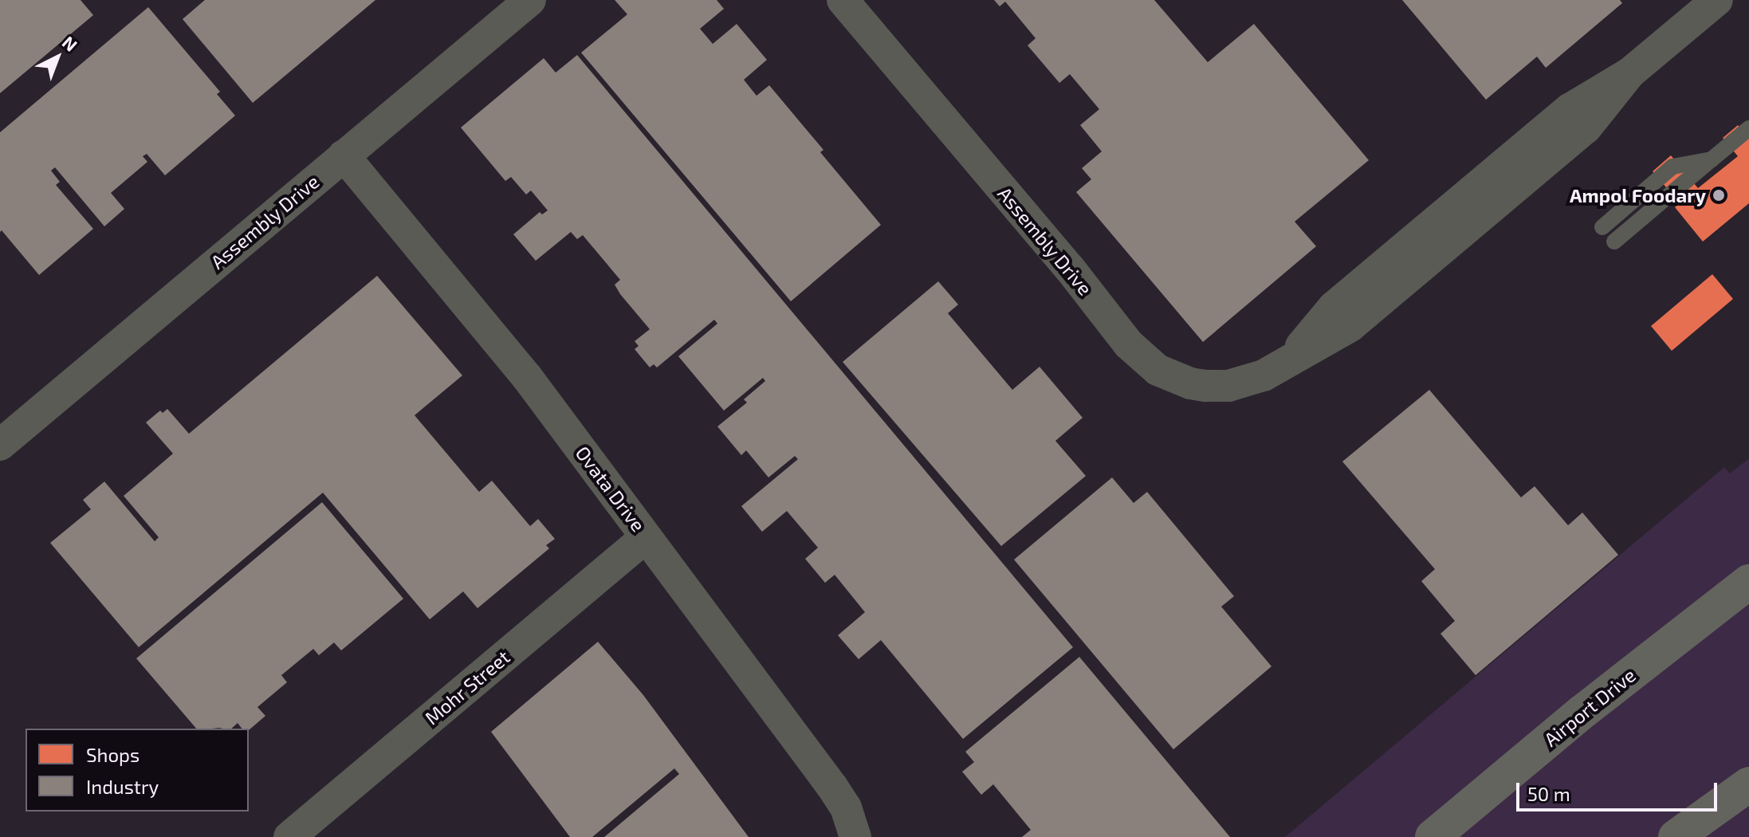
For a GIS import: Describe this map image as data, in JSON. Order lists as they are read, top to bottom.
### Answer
{
  "streets": {
    "main road": ["Airport Drive"],
    "street": ["Assembly Drive", "Ovata Drive", "Mohr Street"]
  },
  "crossings": [
    ["Assembly Drive", "Ovata Drive"],
    ["Ovata Drive", "Mohr Street"]
  ],
  "places": ["Ampol Foodary"],
  "legend": ["Shops", "Industry"],
  "scale_bar": "50 m",
  "north": "top right"
}
